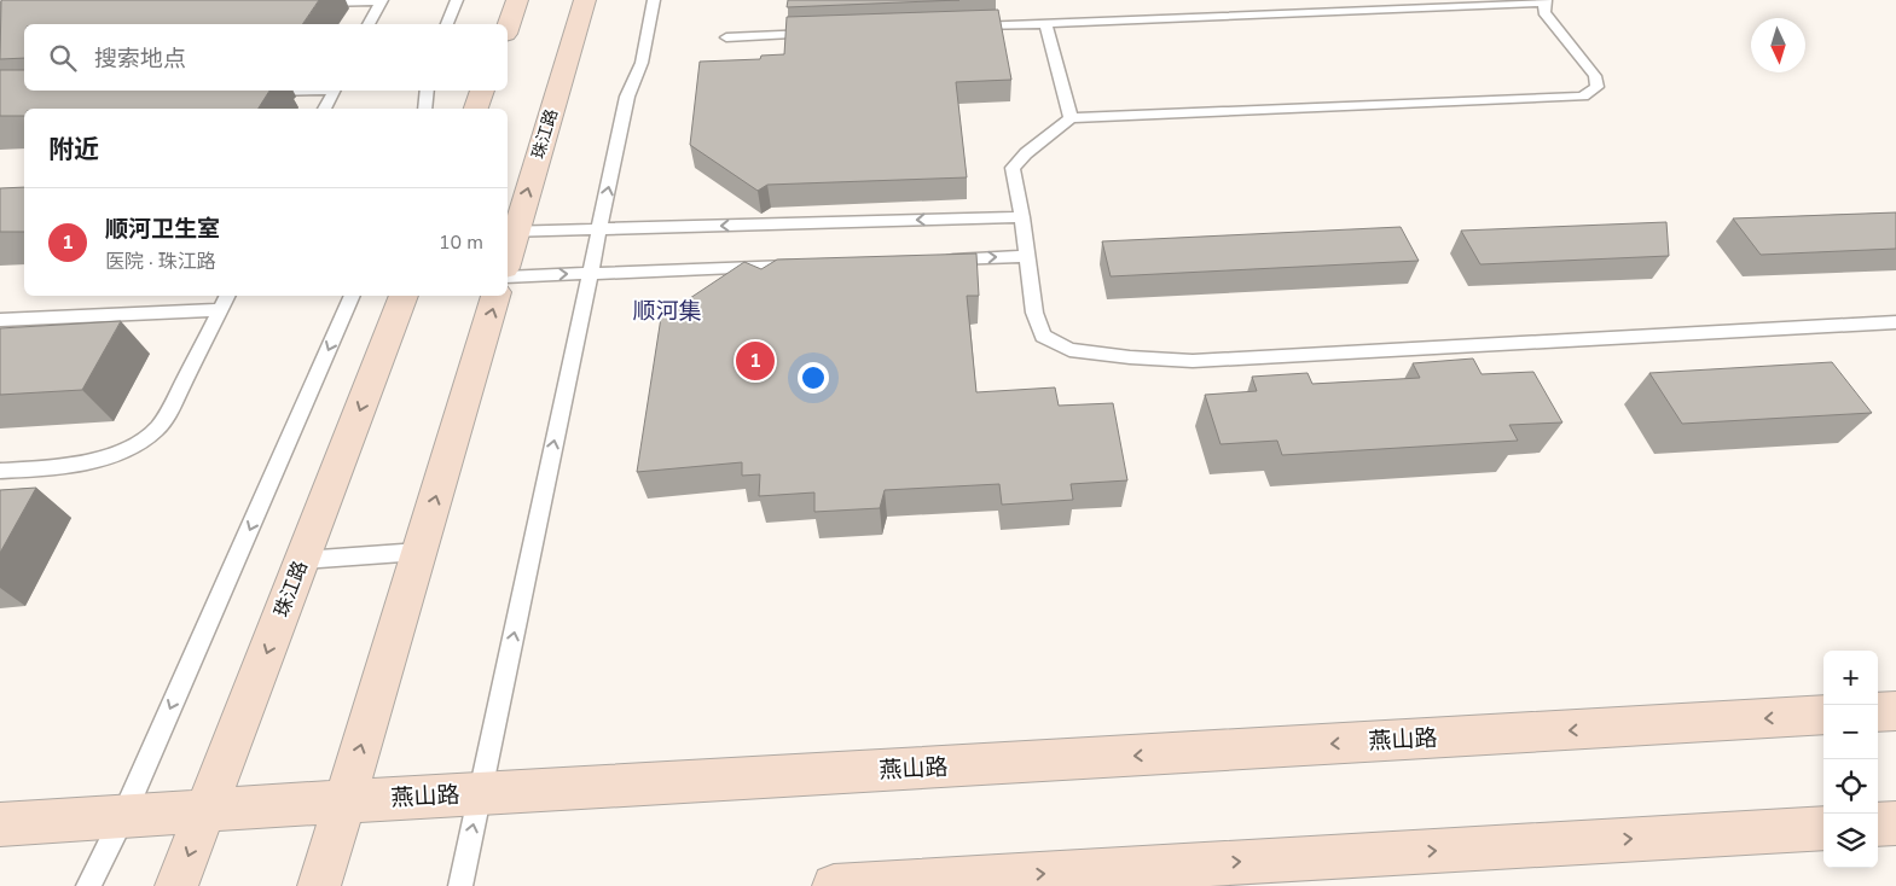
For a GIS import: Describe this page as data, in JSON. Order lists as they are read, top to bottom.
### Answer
{
  "streets": {
    "street": ["珠江路", "燕山路"]
  },
  "crossings": [
    ["珠江路", "燕山路"]
  ],
  "districts": ["顺河集"],
  "north": "bottom",
  "page": {
    "search": "搜索地点",
    "heading": "附近",
    "list": [
      {
        "mark": "1",
        "name": "顺河卫生室",
        "note": "医院 · 珠江路",
        "value": "10 m"
      }
    ],
    "pins": "1",
    "map_buttons": ["+", "−"]
  }
}
